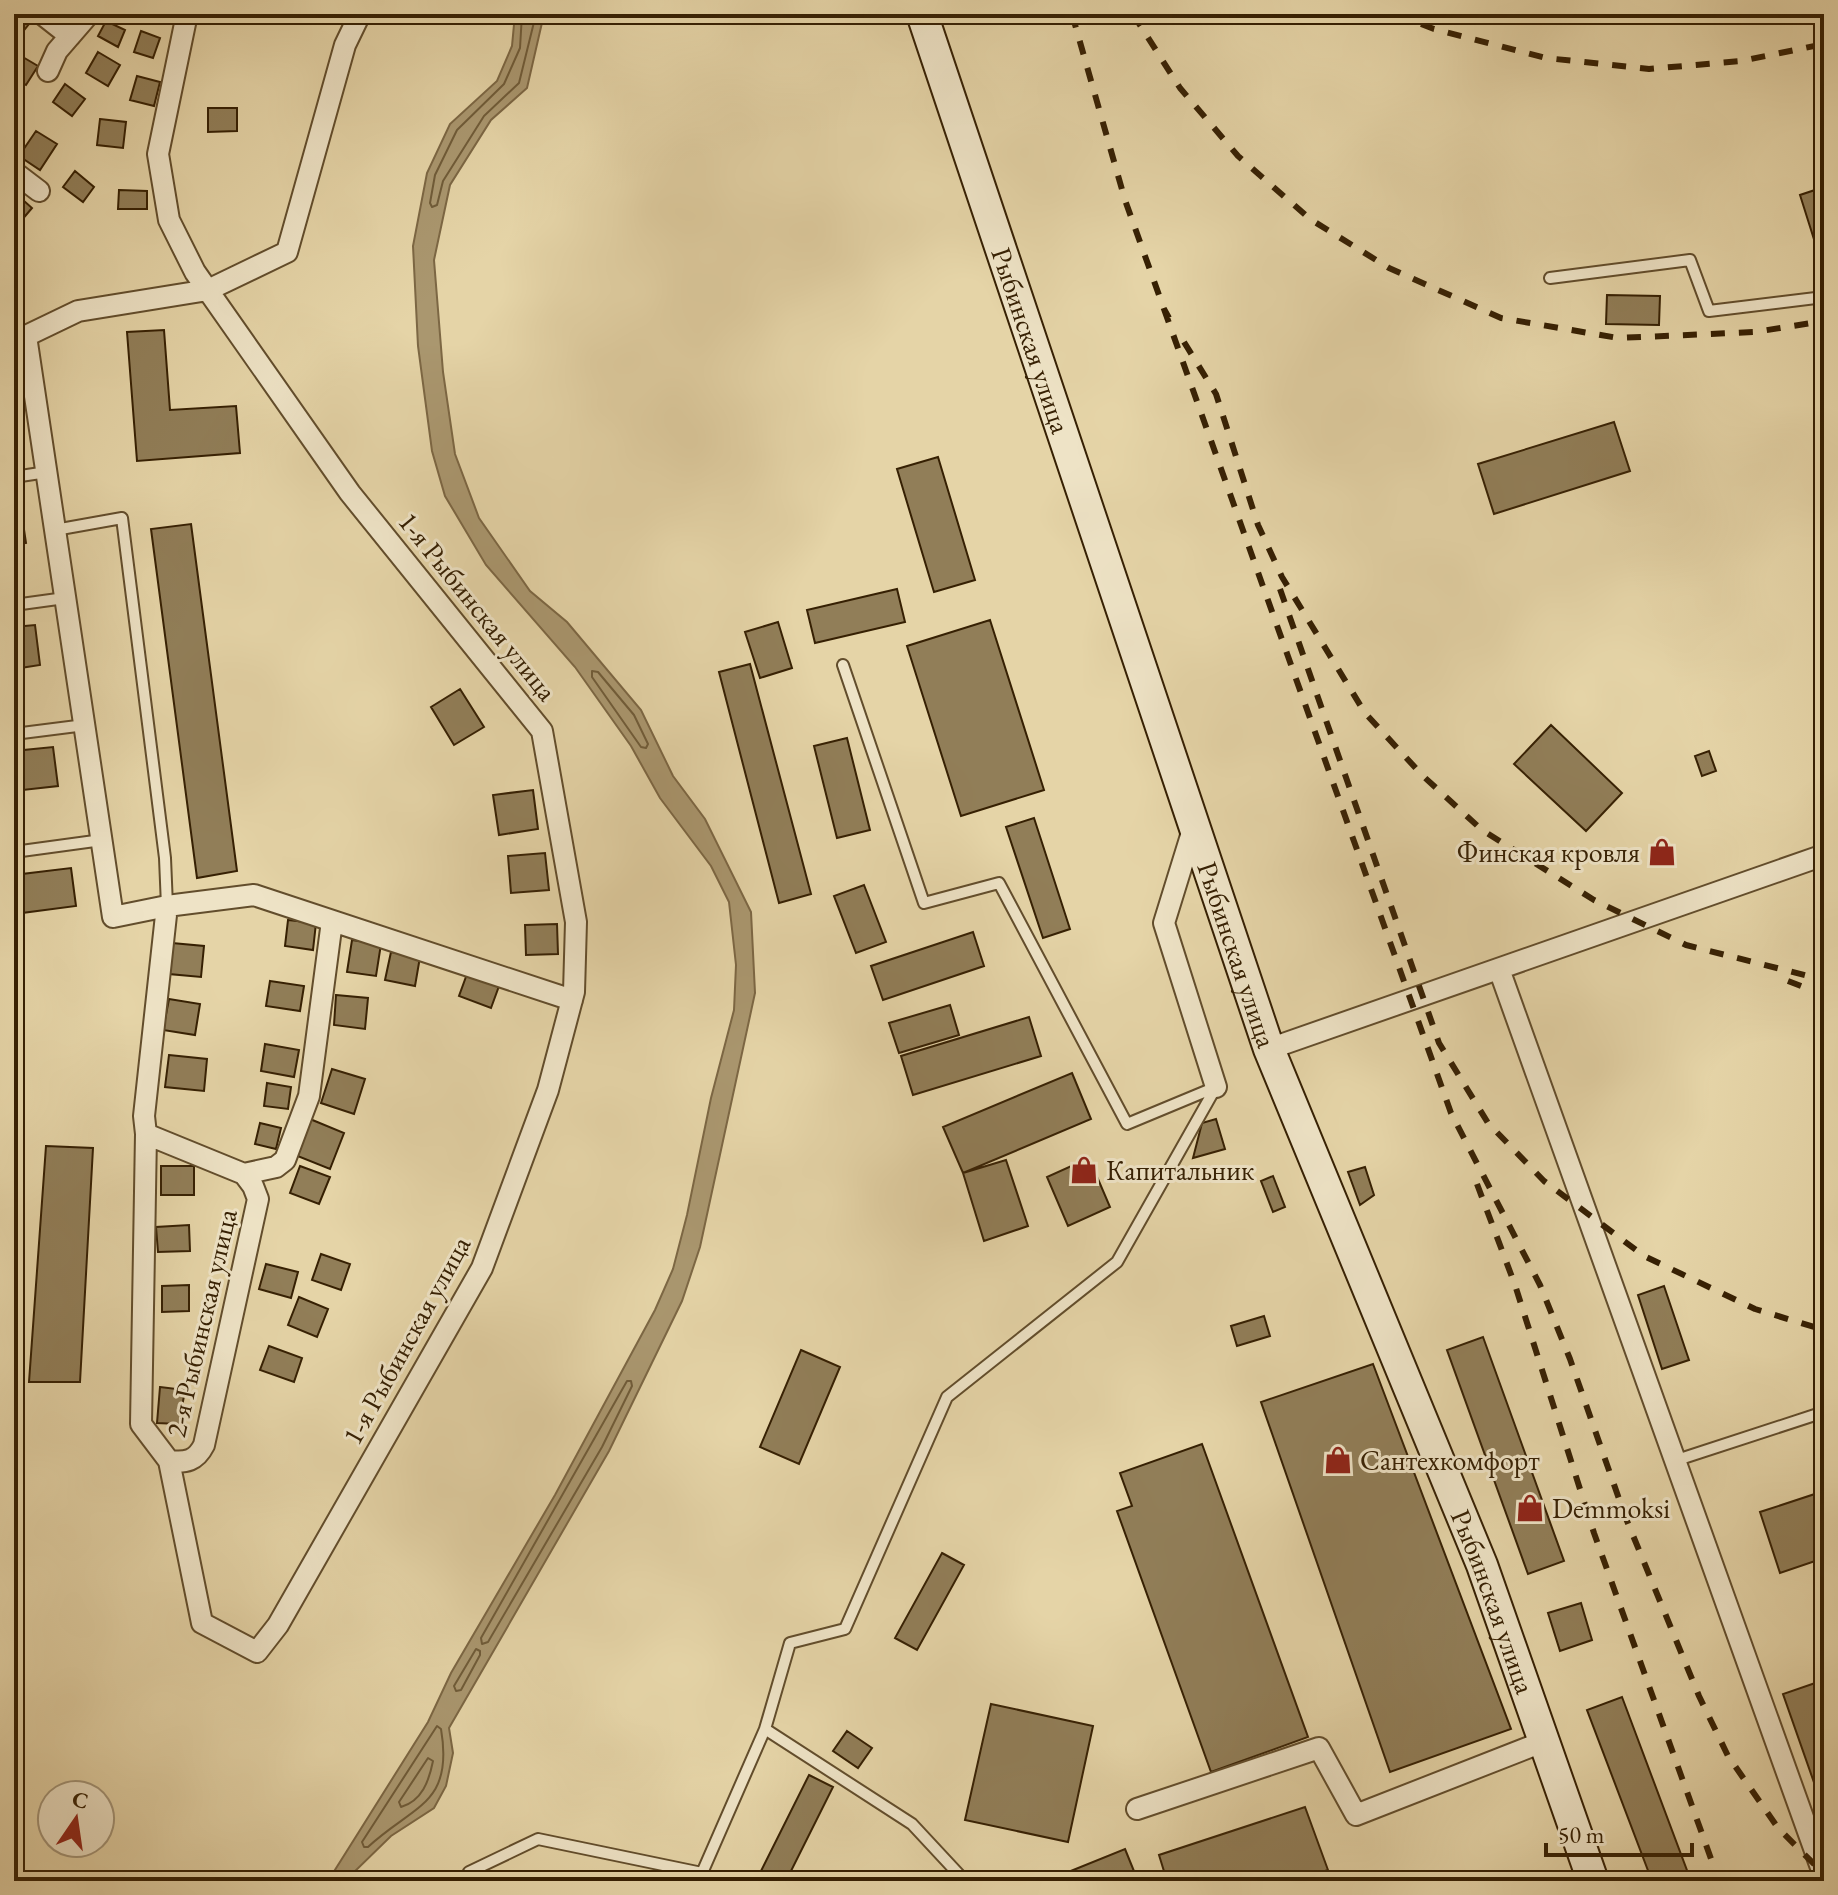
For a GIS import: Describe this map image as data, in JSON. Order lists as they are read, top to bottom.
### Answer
{
  "streets": {
    "main road": ["Рыбинская улица"],
    "street": ["1-я Рыбинская улица", "2-я Рыбинская улица"]
  },
  "crossings": [
    ["1-я Рыбинская улица", "2-я Рыбинская улица"]
  ],
  "places": {
    "shop": [
      "Финская кровля",
      "Капитальник",
      "Сантехкомфорт",
      "Demmoksi"
    ]
  },
  "scale_bar": "50 m",
  "north": "top"
}
